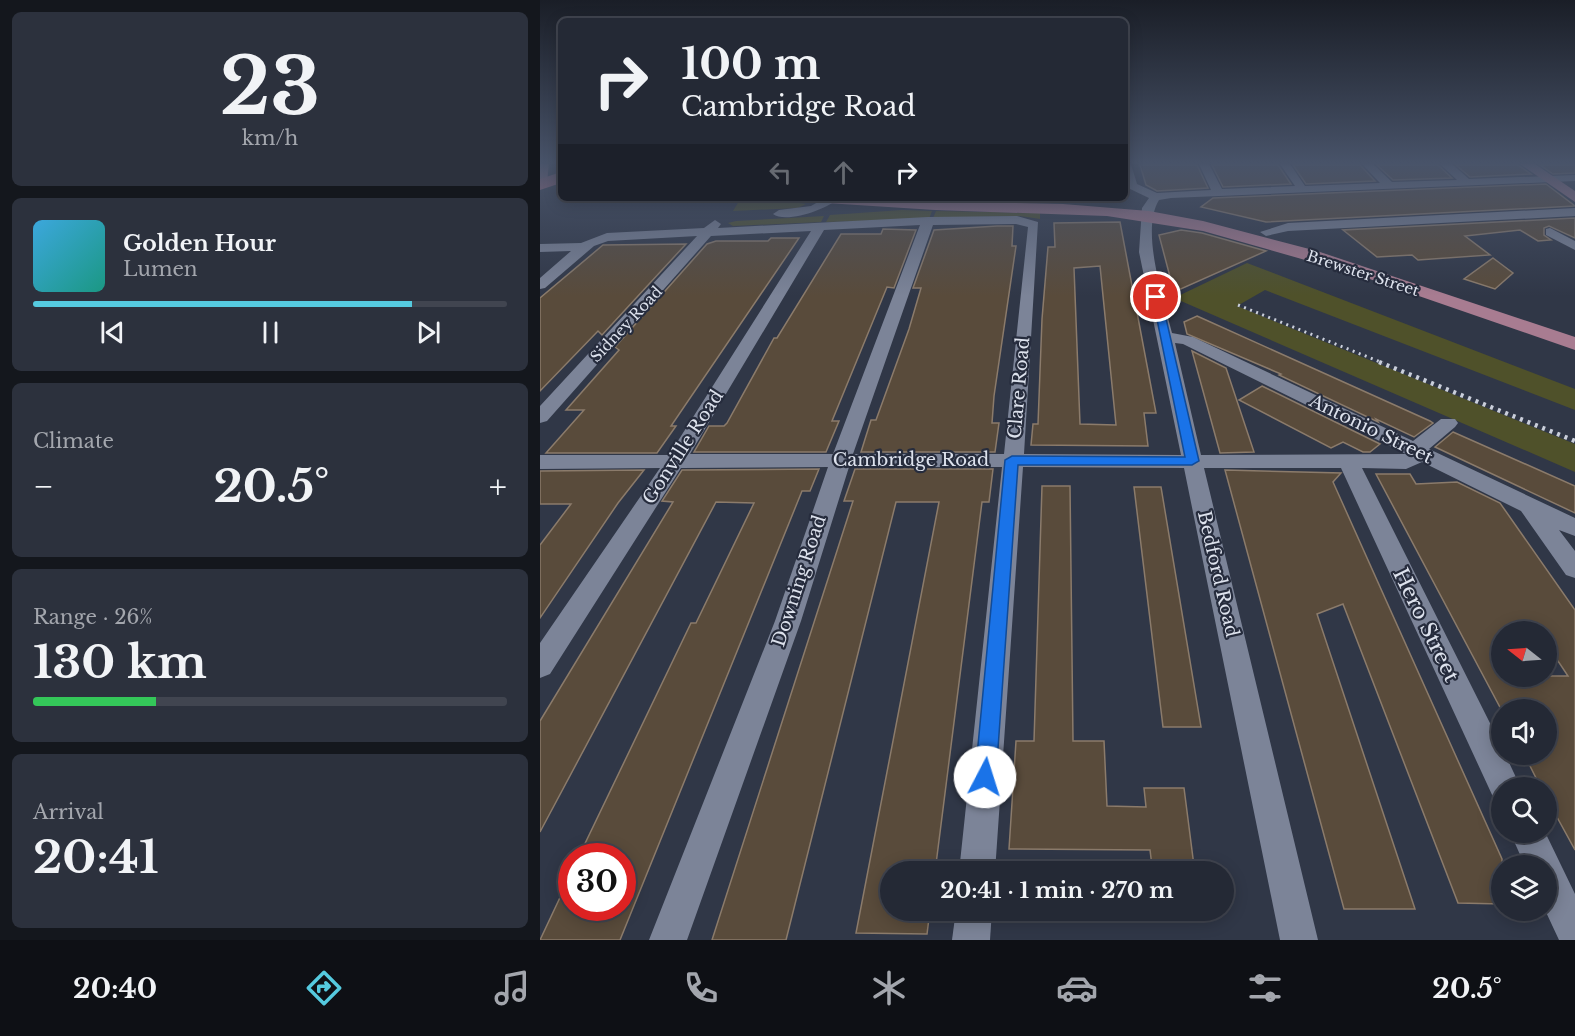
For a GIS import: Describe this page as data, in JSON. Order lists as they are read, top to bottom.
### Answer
{
  "streets": {
    "main road": ["Brewster Street"],
    "street": [
      "Sidney Road",
      "Clare Road",
      "Antonio Street",
      "Gonville Road",
      "Cambridge Road",
      "Bedford Road",
      "Downing Road",
      "Hero Street"
    ]
  },
  "crossings": [
    ["Clare Road", "Cambridge Road"],
    ["Clare Road", "Downing Road"],
    ["Antonio Street", "Cambridge Road"],
    ["Antonio Street", "Bedford Road"],
    ["Gonville Road", "Cambridge Road"],
    ["Cambridge Road", "Bedford Road"],
    ["Cambridge Road", "Downing Road"],
    ["Cambridge Road", "Hero Street"]
  ],
  "north": "left",
  "page": {
    "tile": [
      ["23", "km/h"],
      "Climate",
      ["Range · 26%", "130 km"],
      ["Arrival", "20:41"]
    ],
    "turn": ["100 m", "Cambridge Road"],
    "song": ["Golden Hour", "Lumen"],
    "heat": ["−", "20.5°", "+"],
    "limit": "30",
    "trip": "20:41 · 1 min · 270 m",
    "tabs": ["20:40", "20.5°"]
  }
}
